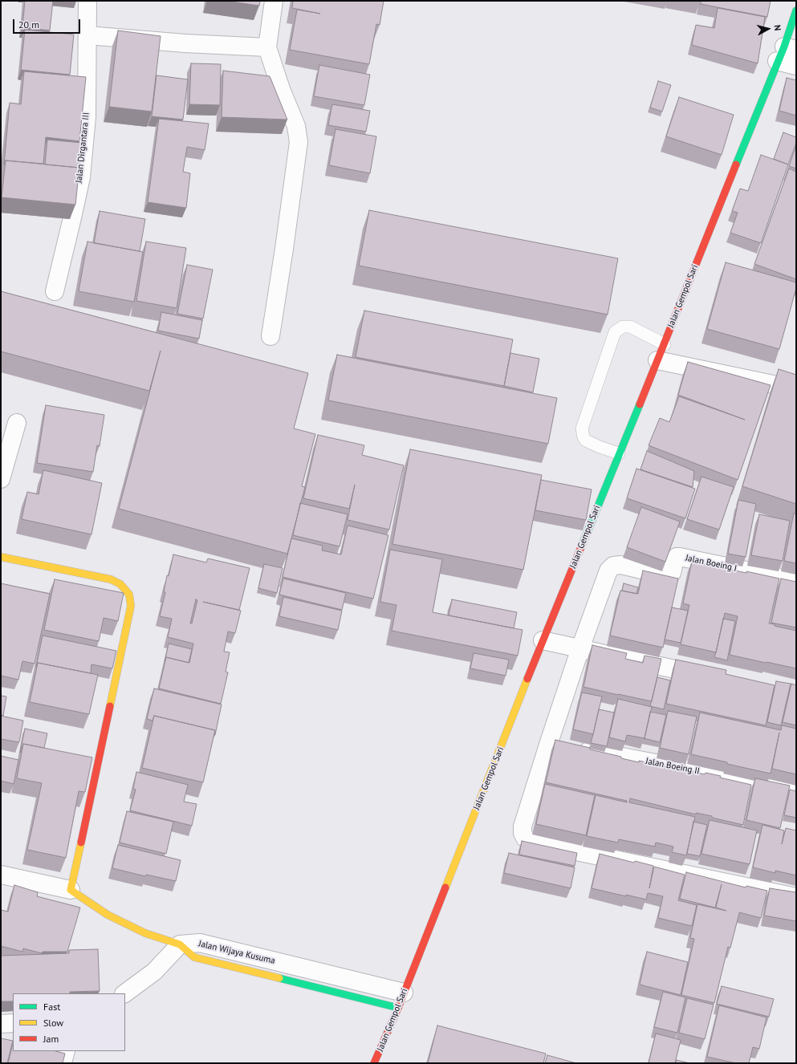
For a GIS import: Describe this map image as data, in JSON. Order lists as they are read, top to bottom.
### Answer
{
  "streets": {
    "street": [
      "Jalan Dirgantara III",
      "Jalan Gempol Sari",
      "Jalan Boeing I",
      "Jalan Boeing II",
      "Jalan Wijaya Kusuma"
    ]
  },
  "crossings": [
    ["Jalan Gempol Sari", "Jalan Boeing I"],
    ["Jalan Gempol Sari", "Jalan Wijaya Kusuma"]
  ],
  "legend": ["Fast", "Slow", "Jam"],
  "scale_bar": "20 m",
  "north": "right"
}
